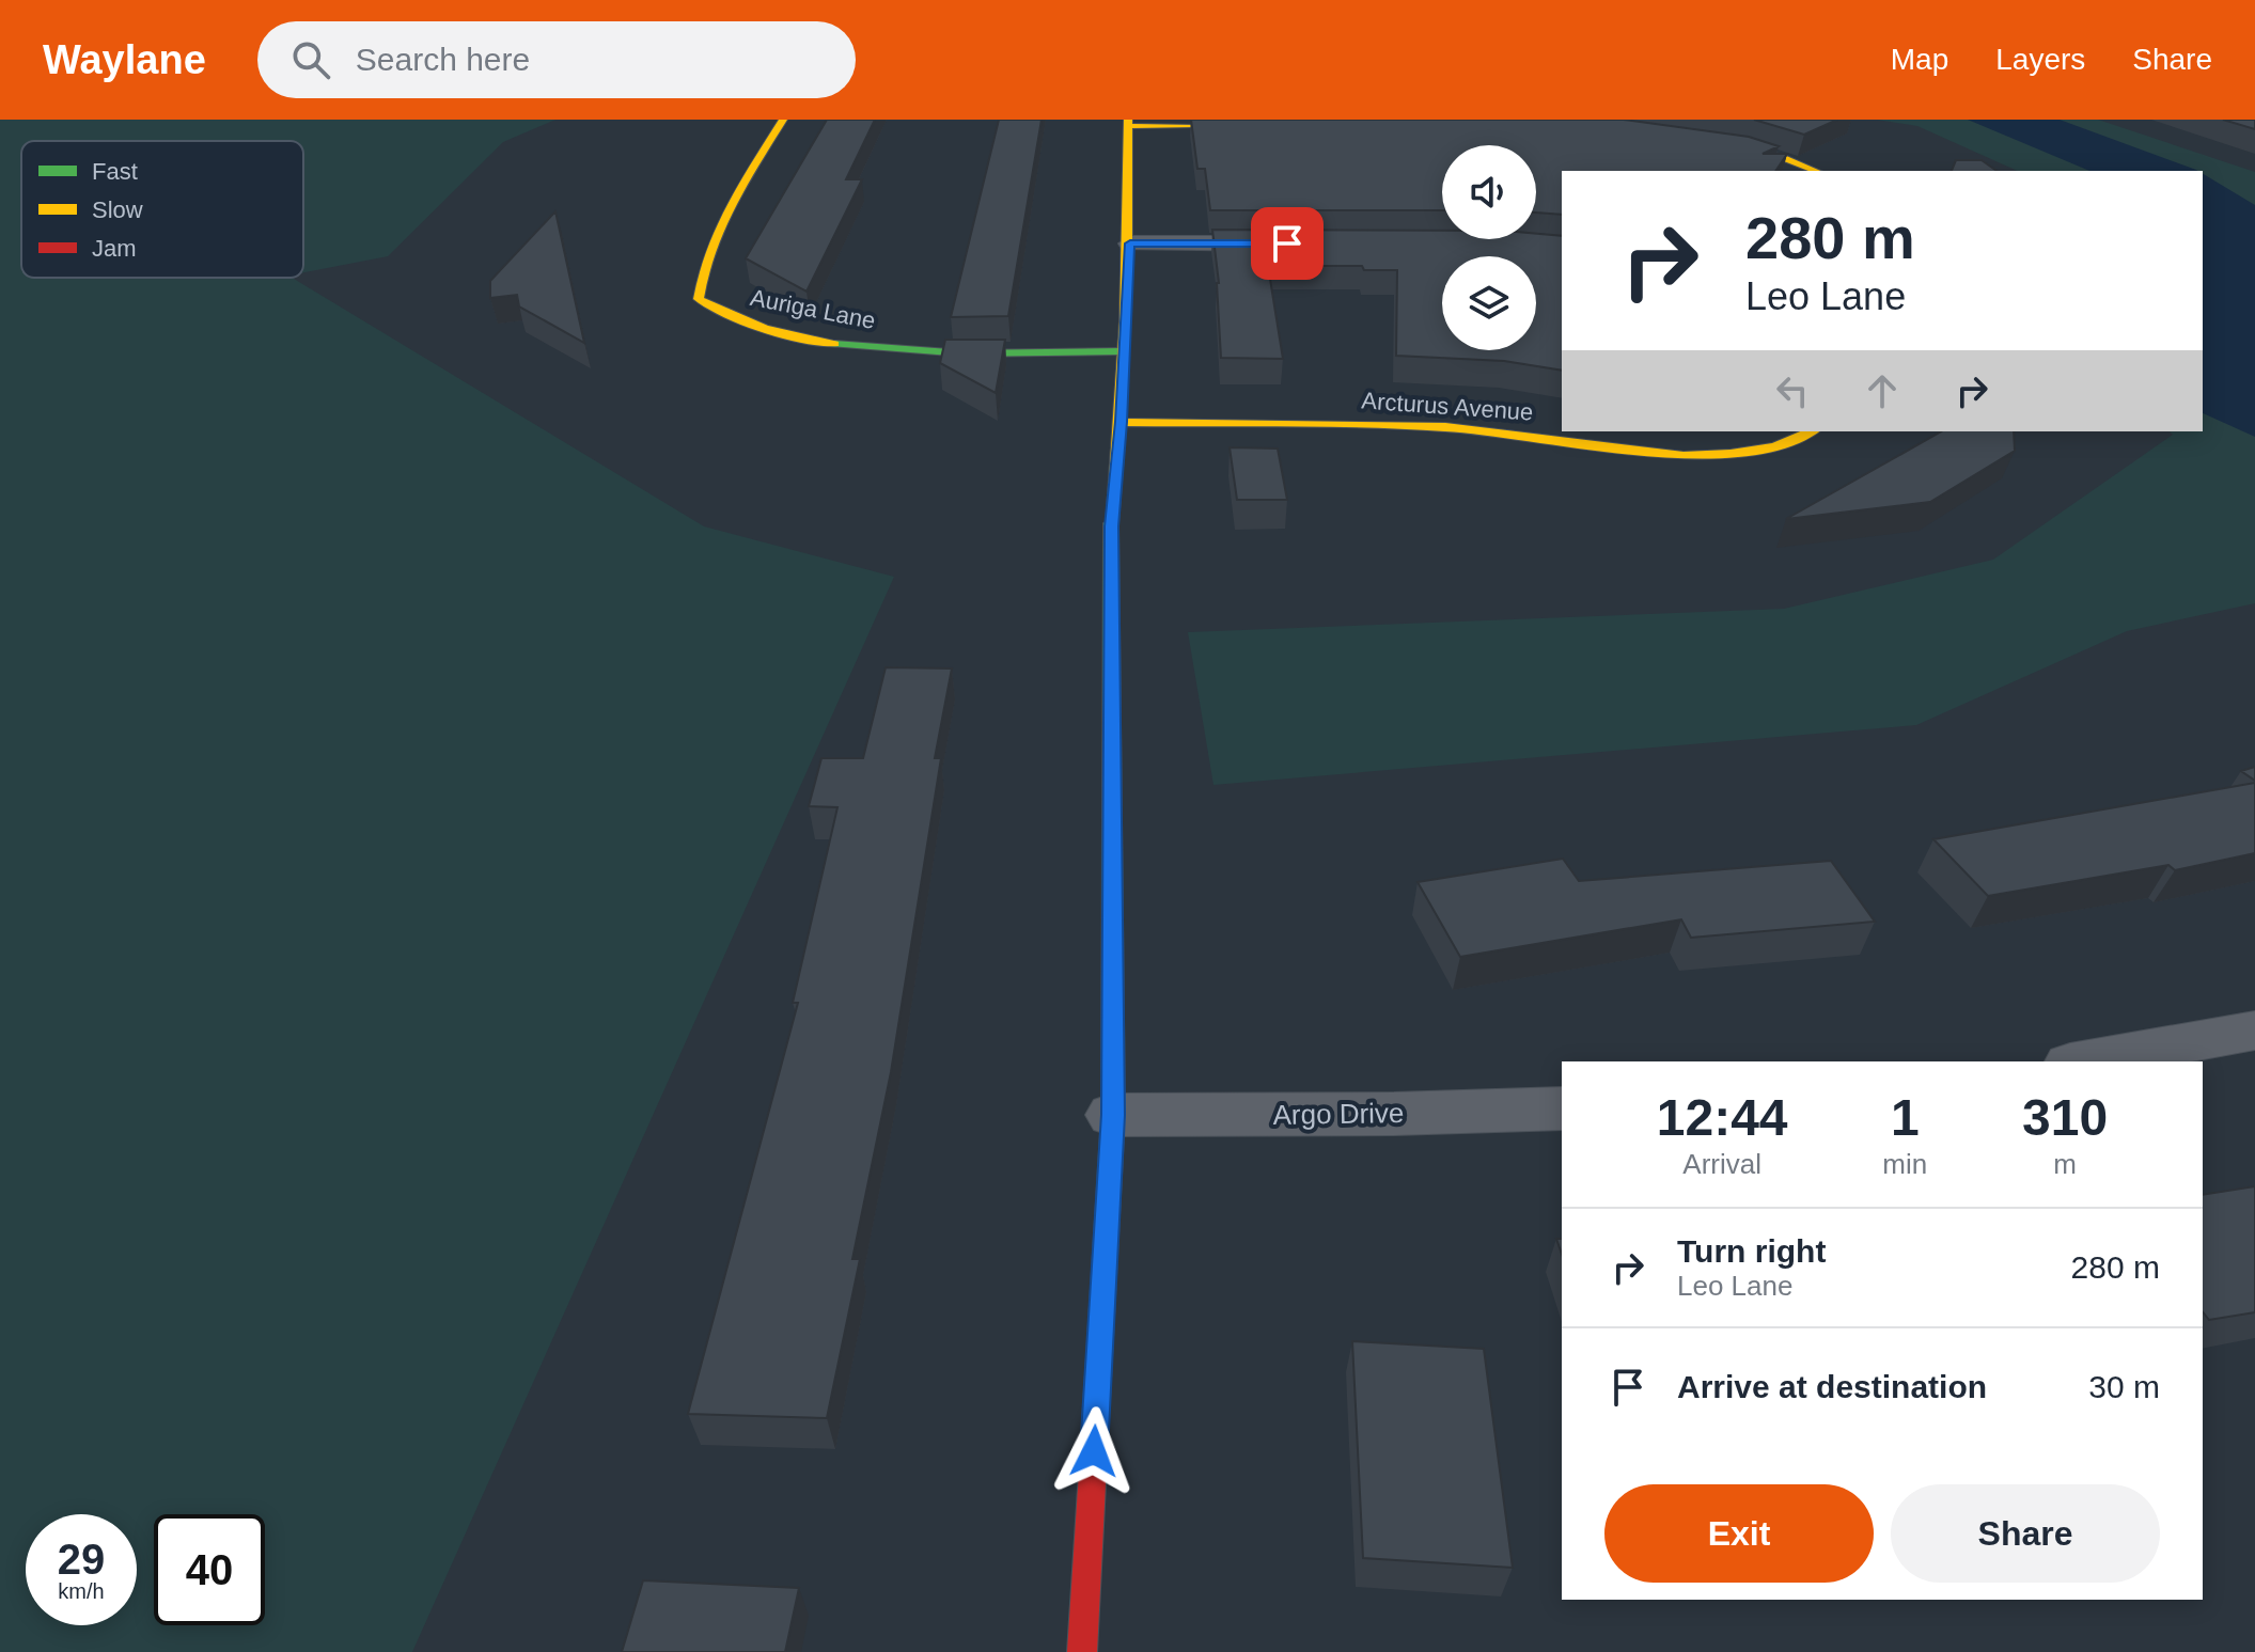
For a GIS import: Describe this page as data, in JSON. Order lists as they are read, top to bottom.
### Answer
{
  "streets": {
    "street": ["Auriga Lane", "Arcturus Avenue", "Argo Drive"]
  },
  "legend": ["Fast", "Slow", "Jam"],
  "page": {
    "header": "Waylane",
    "search": "Search here",
    "nav": ["Map", "Layers", "Share"],
    "turn": ["280 m", "Leo Lane"],
    "eta": [
      "12:44",
      "Arrival",
      "1",
      "min",
      "310",
      "m"
    ],
    "list": [
      {
        "name": "Turn right",
        "note": "Leo Lane",
        "value": "280 m"
      },
      {
        "name": "Arrive at destination",
        "value": "30 m"
      }
    ],
    "buttons": ["Exit", "Share"],
    "speed": "29 km/h",
    "limit": "40"
  }
}
